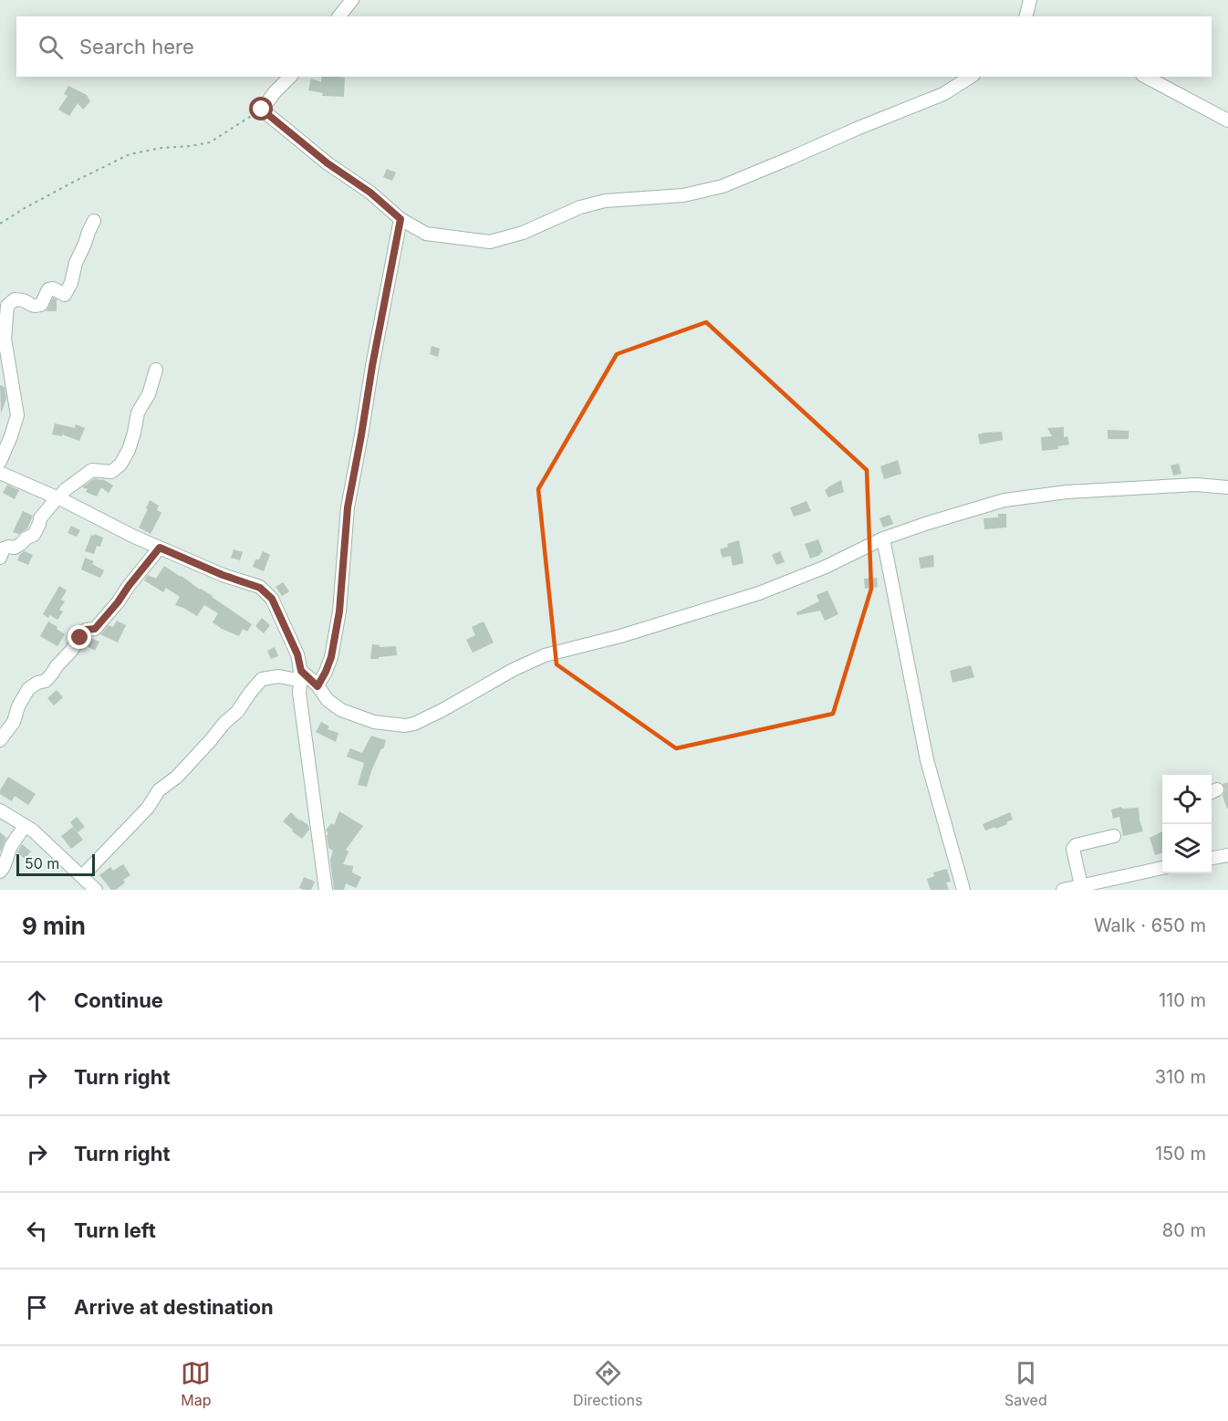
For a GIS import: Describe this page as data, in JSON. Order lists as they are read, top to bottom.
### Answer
{
  "scale_bar": "50 m",
  "page": {
    "search": "Search here",
    "scale": "50 m",
    "heading": ["9 min", "Walk · 650 m"],
    "list": [
      ["Continue", "110 m"],
      ["Turn right", "310 m"],
      ["Turn right", "150 m"],
      ["Turn left", "80 m"],
      "Arrive at destination"
    ],
    "nav": ["Map", "Directions", "Saved"]
  }
}
